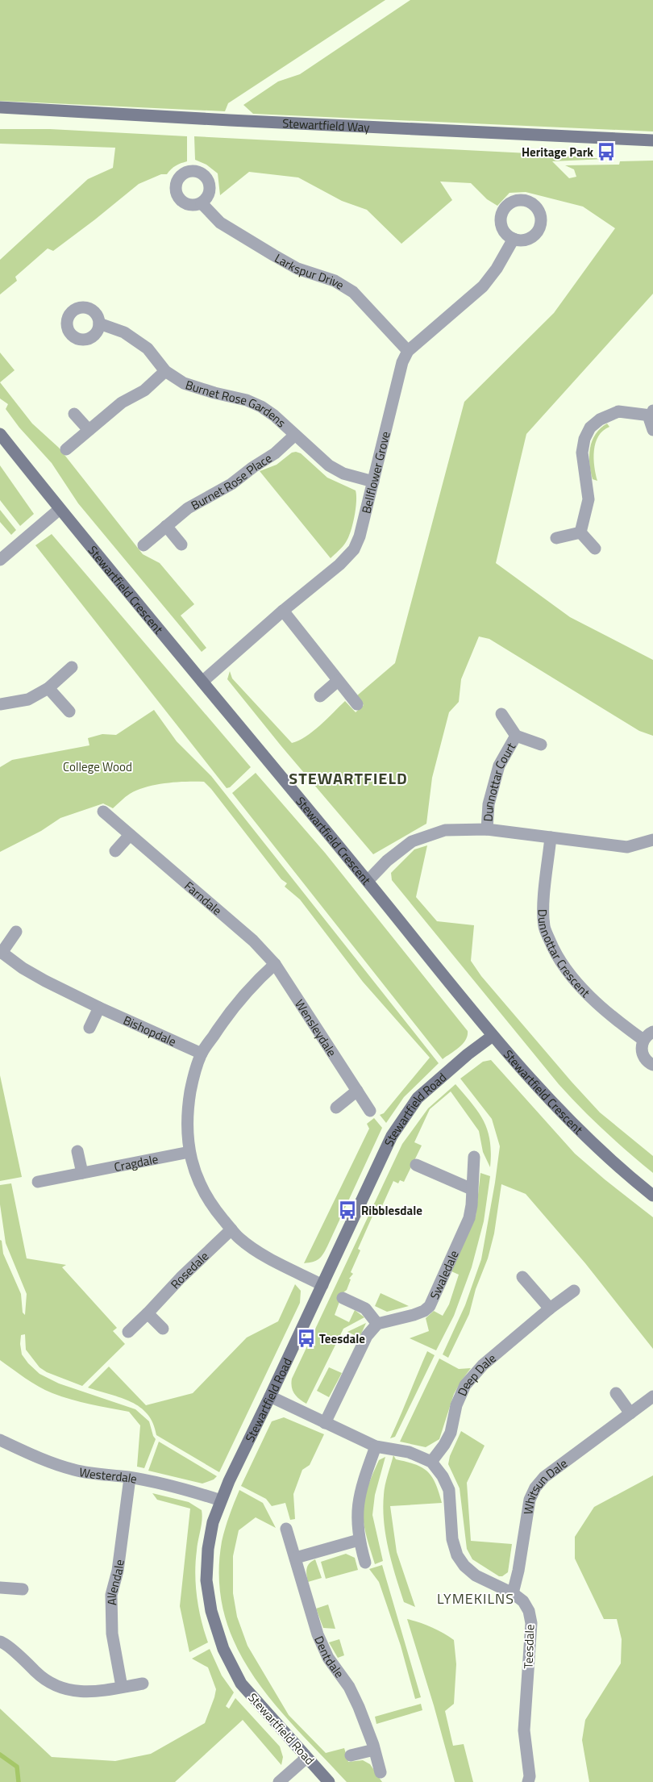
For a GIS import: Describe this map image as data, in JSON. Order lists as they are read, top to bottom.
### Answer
{
  "streets": {
    "street": [
      "Stewartfield Way",
      "Larkspur Drive",
      "Burnet Rose Gardens",
      "Bellflower Grove",
      "Burnet Rose Place",
      "Stewartfield Crescent",
      "Dunnottar Court",
      "Farndale",
      "Dunnottar Crescent",
      "Wensleydale",
      "Bishopdale",
      "Stewartfield Road",
      "Cragdale",
      "Rosedale",
      "Swaledale",
      "Deep Dale",
      "Westerdale",
      "Whitsun Dale",
      "Allendale",
      "Teesdale",
      "Dentdale"
    ]
  },
  "crossings": [
    ["Larkspur Drive", "Bellflower Grove"],
    ["Burnet Rose Gardens", "Bellflower Grove"],
    ["Burnet Rose Gardens", "Burnet Rose Place"],
    ["Bellflower Grove", "Stewartfield Crescent"],
    ["Stewartfield Crescent", "Stewartfield Road"],
    ["Farndale", "Wensleydale"],
    ["Stewartfield Road", "Westerdale"],
    ["Stewartfield Road", "Teesdale"],
    ["Deep Dale", "Teesdale"],
    ["Westerdale", "Allendale"],
    ["Whitsun Dale", "Teesdale"]
  ],
  "districts": ["STEWARTFIELD", "LYMEKILNS"],
  "parks": ["College Wood"],
  "places": {
    "bus stop": ["Heritage Park", "Ribblesdale", "Teesdale"]
  }
}
